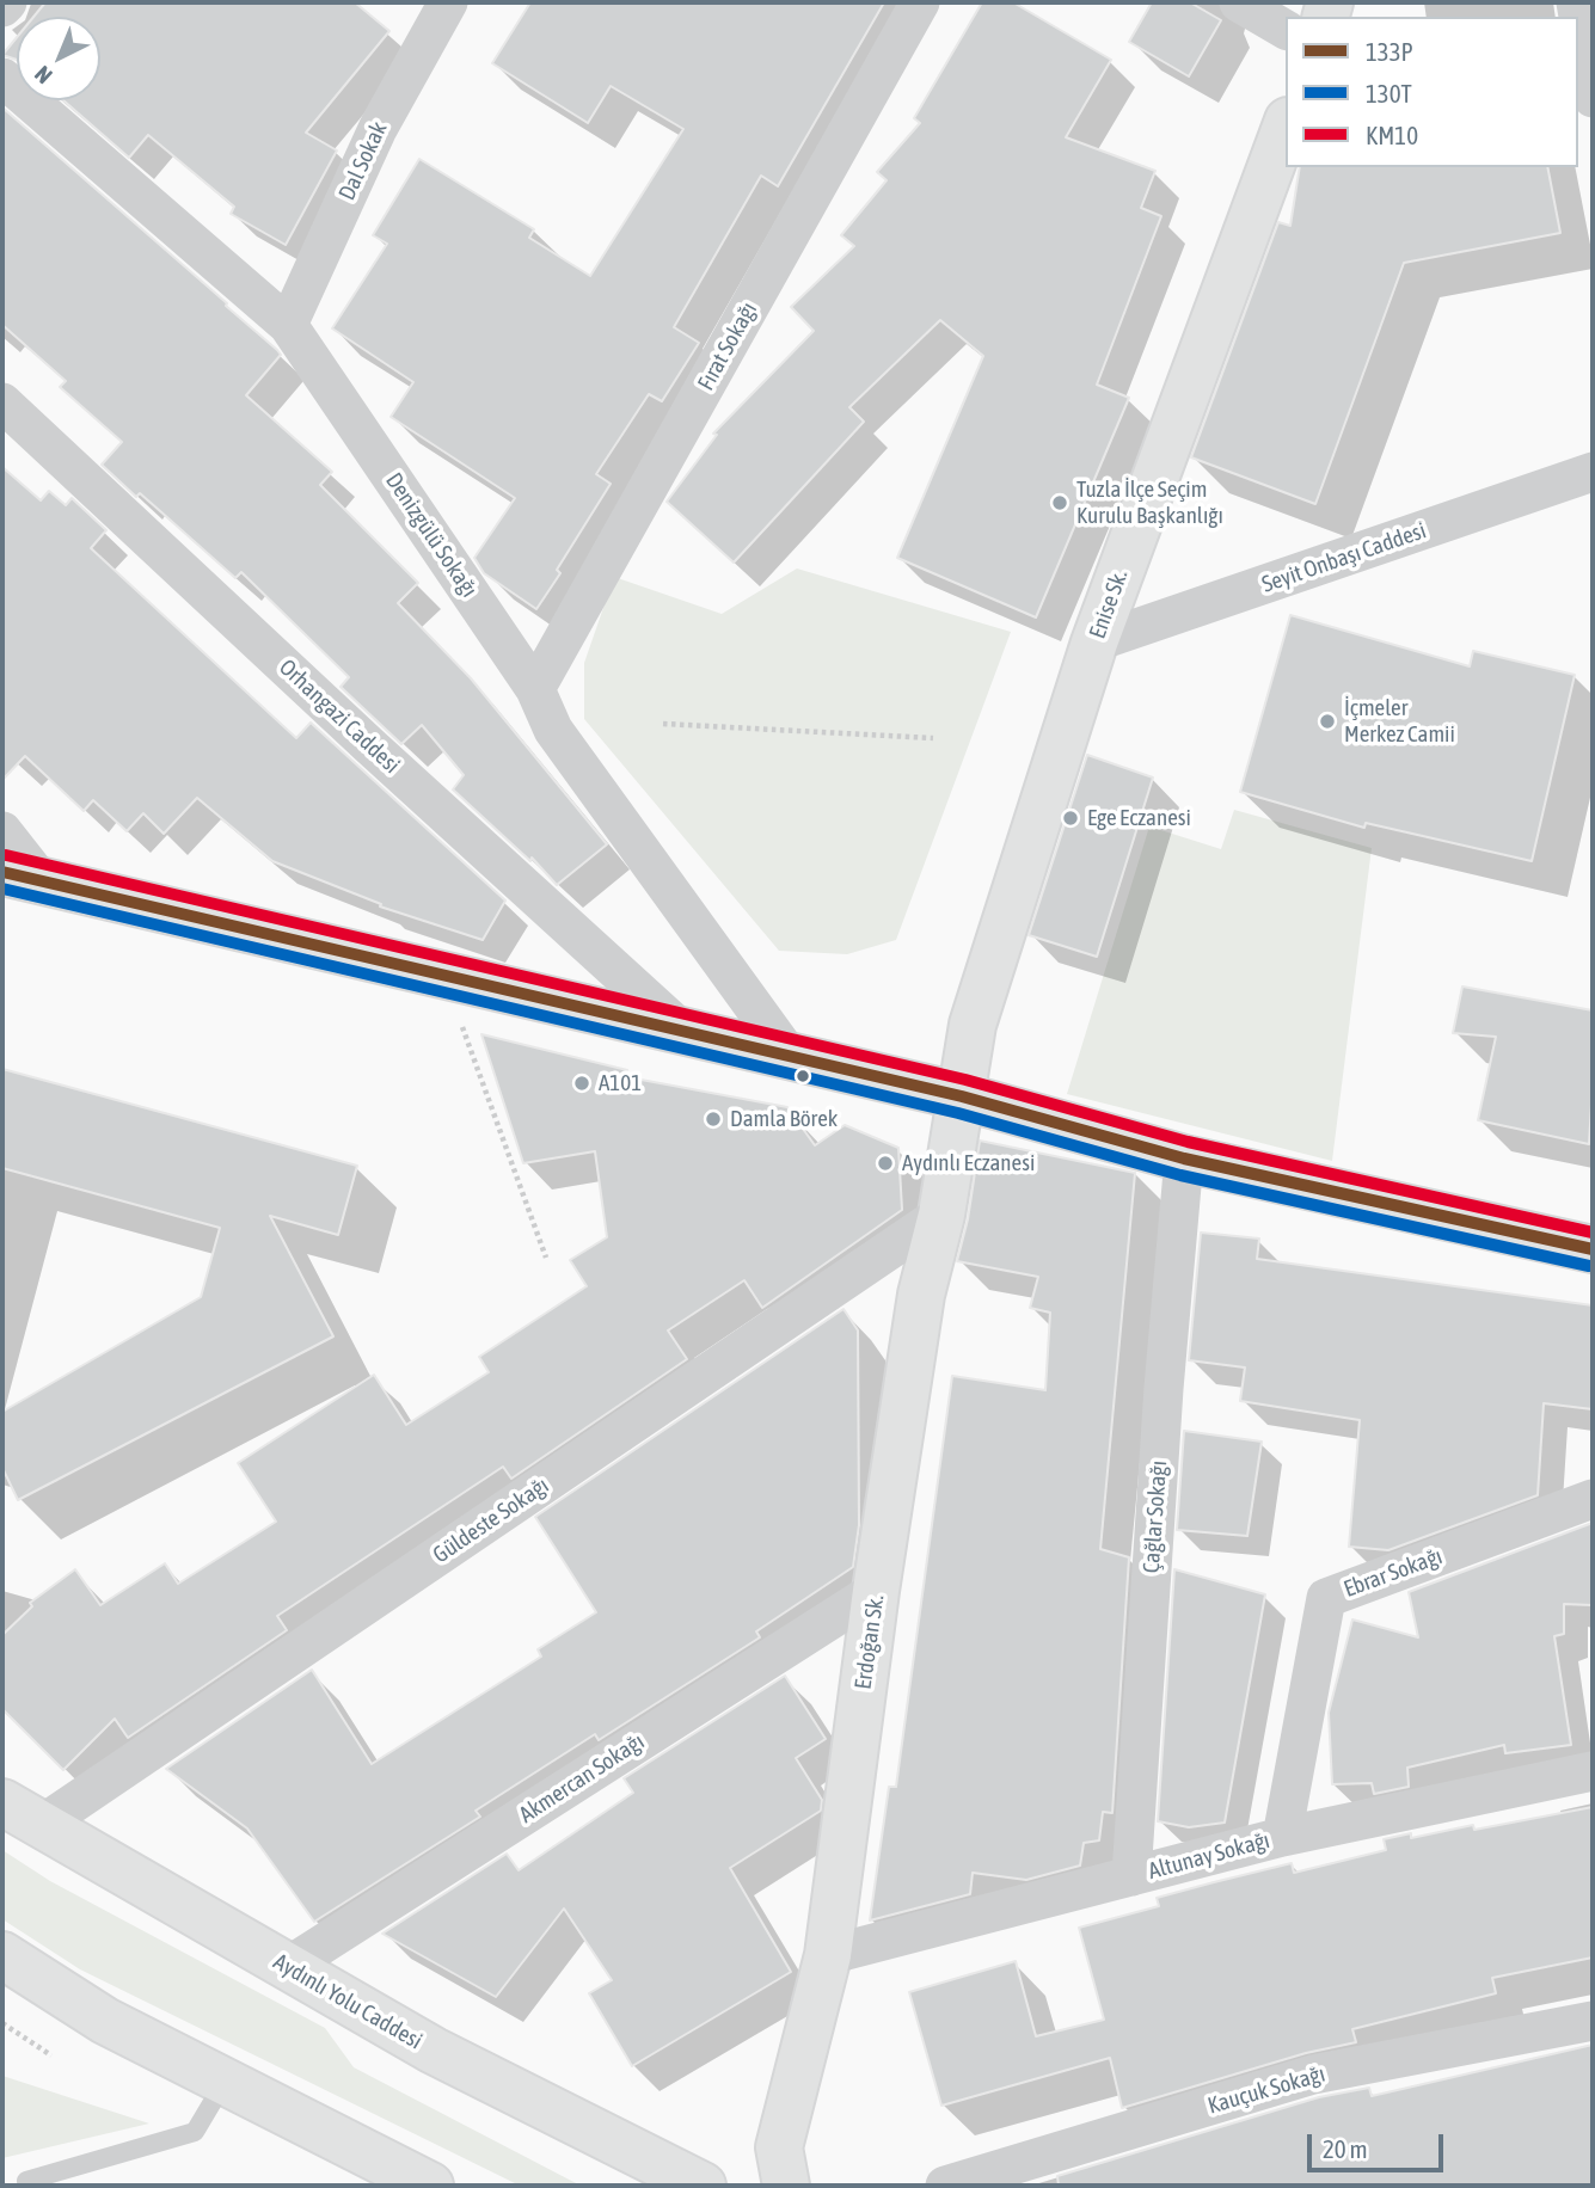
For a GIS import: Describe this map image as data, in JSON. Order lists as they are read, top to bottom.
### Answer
{
  "streets": {
    "street": [
      "Dal Sokak",
      "Fırat Sokağı",
      "Denizgülü Sokağı",
      "Seyit Onbaşı Caddesi",
      "Enise Sk.",
      "Orhangazi Caddesi",
      "Çağlar Sokağı",
      "Güldeste Sokağı",
      "Ebrar Sokağı",
      "Erdoğan Sk.",
      "Akmercan Sokağı",
      "Altunay Sokağı",
      "Aydınlı Yolu Caddesi",
      "Kauçuk Sokağı"
    ]
  },
  "crossings": [
    ["Dal Sokak", "Denizgülü Sokağı"],
    ["Fırat Sokağı", "Denizgülü Sokağı"],
    ["Seyit Onbaşı Caddesi", "Enise Sk."],
    ["Enise Sk.", "Erdoğan Sk."],
    ["Çağlar Sokağı", "Altunay Sokağı"],
    ["Güldeste Sokağı", "Erdoğan Sk."],
    ["Güldeste Sokağı", "Aydınlı Yolu Caddesi"],
    ["Ebrar Sokağı", "Altunay Sokağı"],
    ["Erdoğan Sk.", "Akmercan Sokağı"],
    ["Erdoğan Sk.", "Altunay Sokağı"],
    ["Akmercan Sokağı", "Aydınlı Yolu Caddesi"]
  ],
  "places": [
    "Tuzla İlçe Seçim Kurulu Başkanlığı",
    "İçmeler Merkez Camii",
    "Ege Eczanesi",
    "A101",
    "Damla Börek",
    "Aydınlı Eczanesi"
  ],
  "lines": ["transit line KM10", "transit line 133P", "transit line 130T"],
  "legend": ["133P", "130T", "KM10"],
  "scale_bar": "20 m",
  "north": "bottom left"
}
